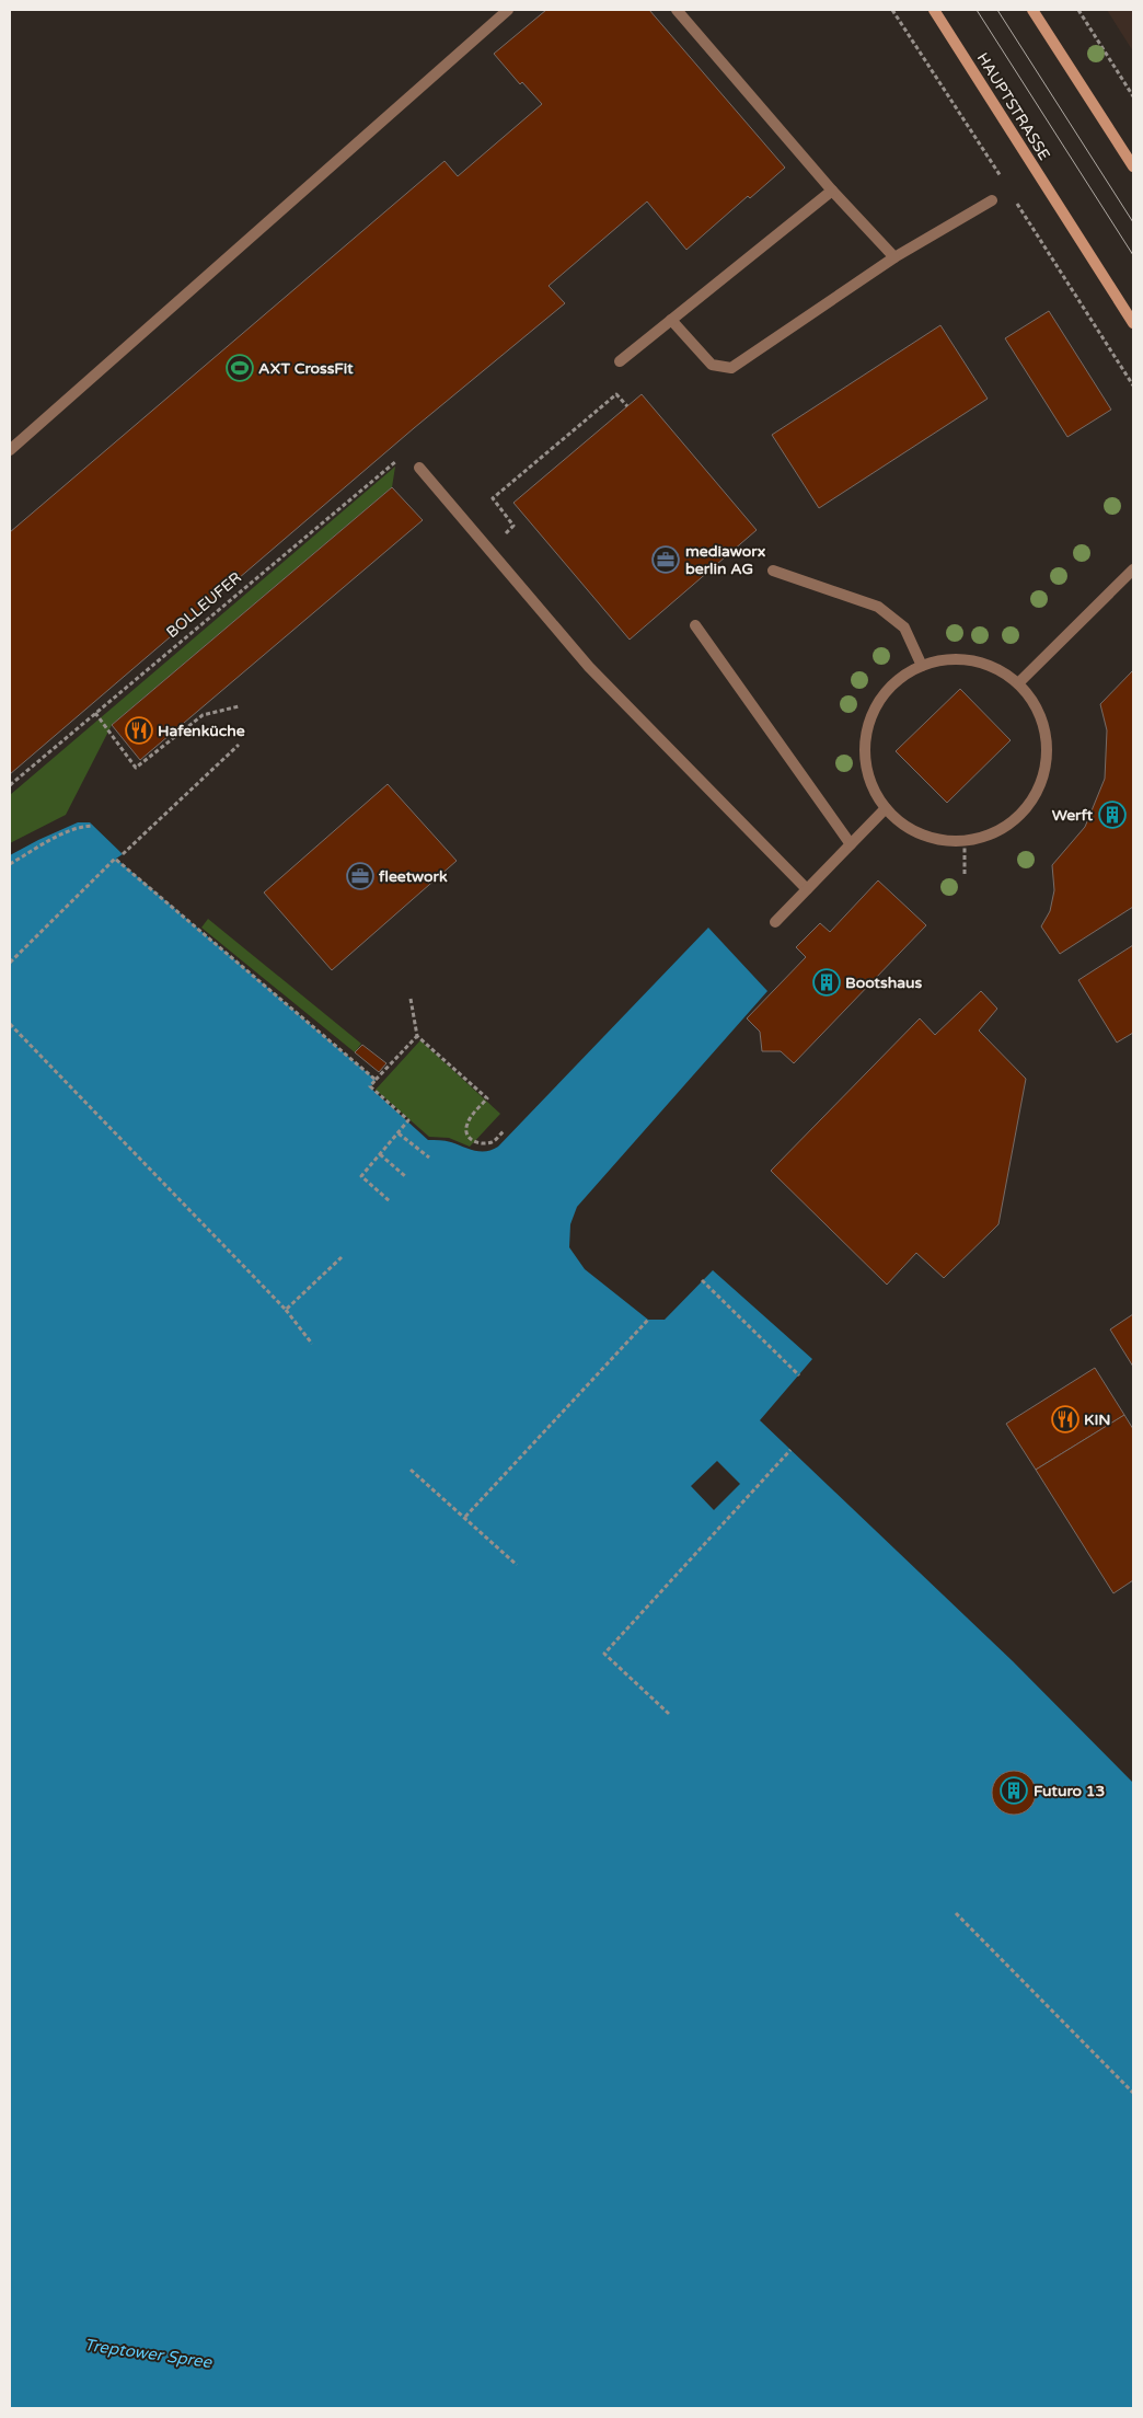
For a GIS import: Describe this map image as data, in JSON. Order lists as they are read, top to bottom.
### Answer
{
  "streets": {
    "main road": ["HAUPTSTRASSE"],
    "path": ["BOLLEUFER"]
  },
  "water": ["Treptower Spree"],
  "places": {
    "sports": ["AXT CrossFit"],
    "office": ["mediaworx berlin AG", "fleetwork"],
    "restaurant": ["Hafenküche", "KIN"],
    "building": ["Werft", "Bootshaus", "Futuro 13"]
  }
}
